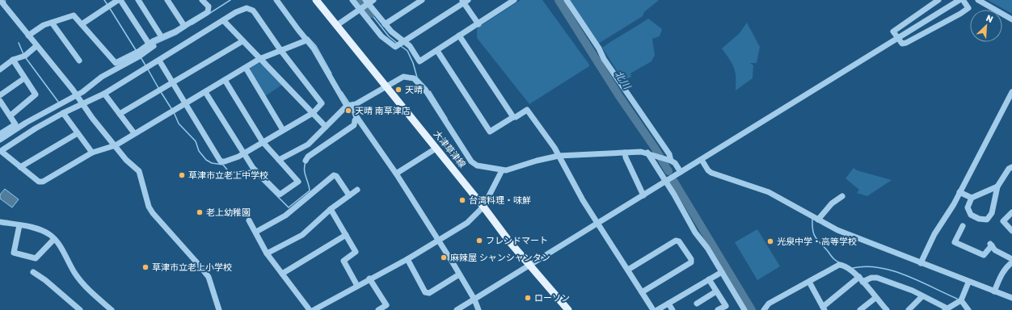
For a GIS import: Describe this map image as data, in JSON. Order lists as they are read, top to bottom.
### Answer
{
  "streets": {
    "main road": ["大津草津線"]
  },
  "water": ["北川"],
  "places": [
    "天晴",
    "天晴 南草津店",
    "草津市立老上中学校",
    "台湾料理・味鮮",
    "老上幼稚園",
    "フレンドマート",
    "光泉中学・高等学校",
    "麻辣屋 シャンシャンタン",
    "草津市立老上小学校",
    "ローソン"
  ],
  "north": "top right"
}
